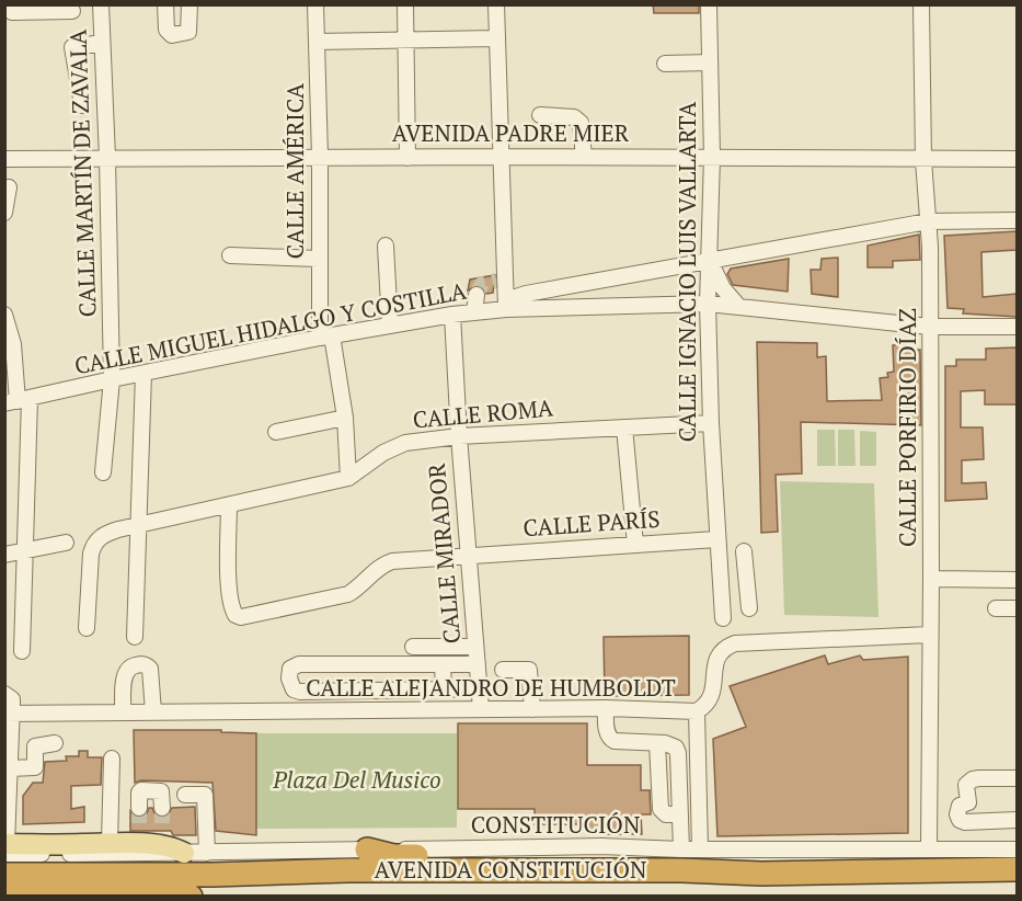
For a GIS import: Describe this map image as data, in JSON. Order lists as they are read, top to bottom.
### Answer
{
  "streets": {
    "highway": ["AVENIDA CONSTITUCIÓN"],
    "street": [
      "AVENIDA PADRE MIER",
      "CALLE AMÉRICA",
      "CALLE MARTÍN DE ZAVALA",
      "CALLE IGNACIO LUIS VALLARTA",
      "CALLE MIGUEL HIDALGO Y COSTILLA",
      "CALLE ROMA",
      "CALLE PORFIRIO DÍAZ",
      "CALLE PARÍS",
      "CALLE MIRADOR",
      "CALLE ALEJANDRO DE HUMBOLDT",
      "CONSTITUCIÓN"
    ]
  },
  "crossings": [
    ["AVENIDA PADRE MIER", "CALLE AMÉRICA"],
    ["AVENIDA PADRE MIER", "CALLE MARTÍN DE ZAVALA"],
    ["AVENIDA PADRE MIER", "CALLE IGNACIO LUIS VALLARTA"],
    ["AVENIDA PADRE MIER", "CALLE PORFIRIO DÍAZ"],
    ["CALLE AMÉRICA", "CALLE MIGUEL HIDALGO Y COSTILLA"],
    ["CALLE AMÉRICA", "CALLE ROMA"],
    ["CALLE MARTÍN DE ZAVALA", "CALLE MIGUEL HIDALGO Y COSTILLA"],
    ["CALLE IGNACIO LUIS VALLARTA", "CALLE MIGUEL HIDALGO Y COSTILLA"],
    ["CALLE IGNACIO LUIS VALLARTA", "CALLE ROMA"],
    ["CALLE IGNACIO LUIS VALLARTA", "CALLE PARÍS"],
    ["CALLE MIGUEL HIDALGO Y COSTILLA", "CALLE PORFIRIO DÍAZ"],
    ["CALLE MIGUEL HIDALGO Y COSTILLA", "CALLE MIRADOR"],
    ["CALLE ROMA", "CALLE PARÍS"],
    ["CALLE ROMA", "CALLE MIRADOR"],
    ["CALLE PORFIRIO DÍAZ", "CALLE ALEJANDRO DE HUMBOLDT"],
    ["CALLE PORFIRIO DÍAZ", "CONSTITUCIÓN"],
    ["CALLE PARÍS", "CALLE MIRADOR"],
    ["CALLE MIRADOR", "CALLE ALEJANDRO DE HUMBOLDT"],
    ["CONSTITUCIÓN", "AVENIDA CONSTITUCIÓN"]
  ],
  "parks": ["Plaza Del Musico"]
}
